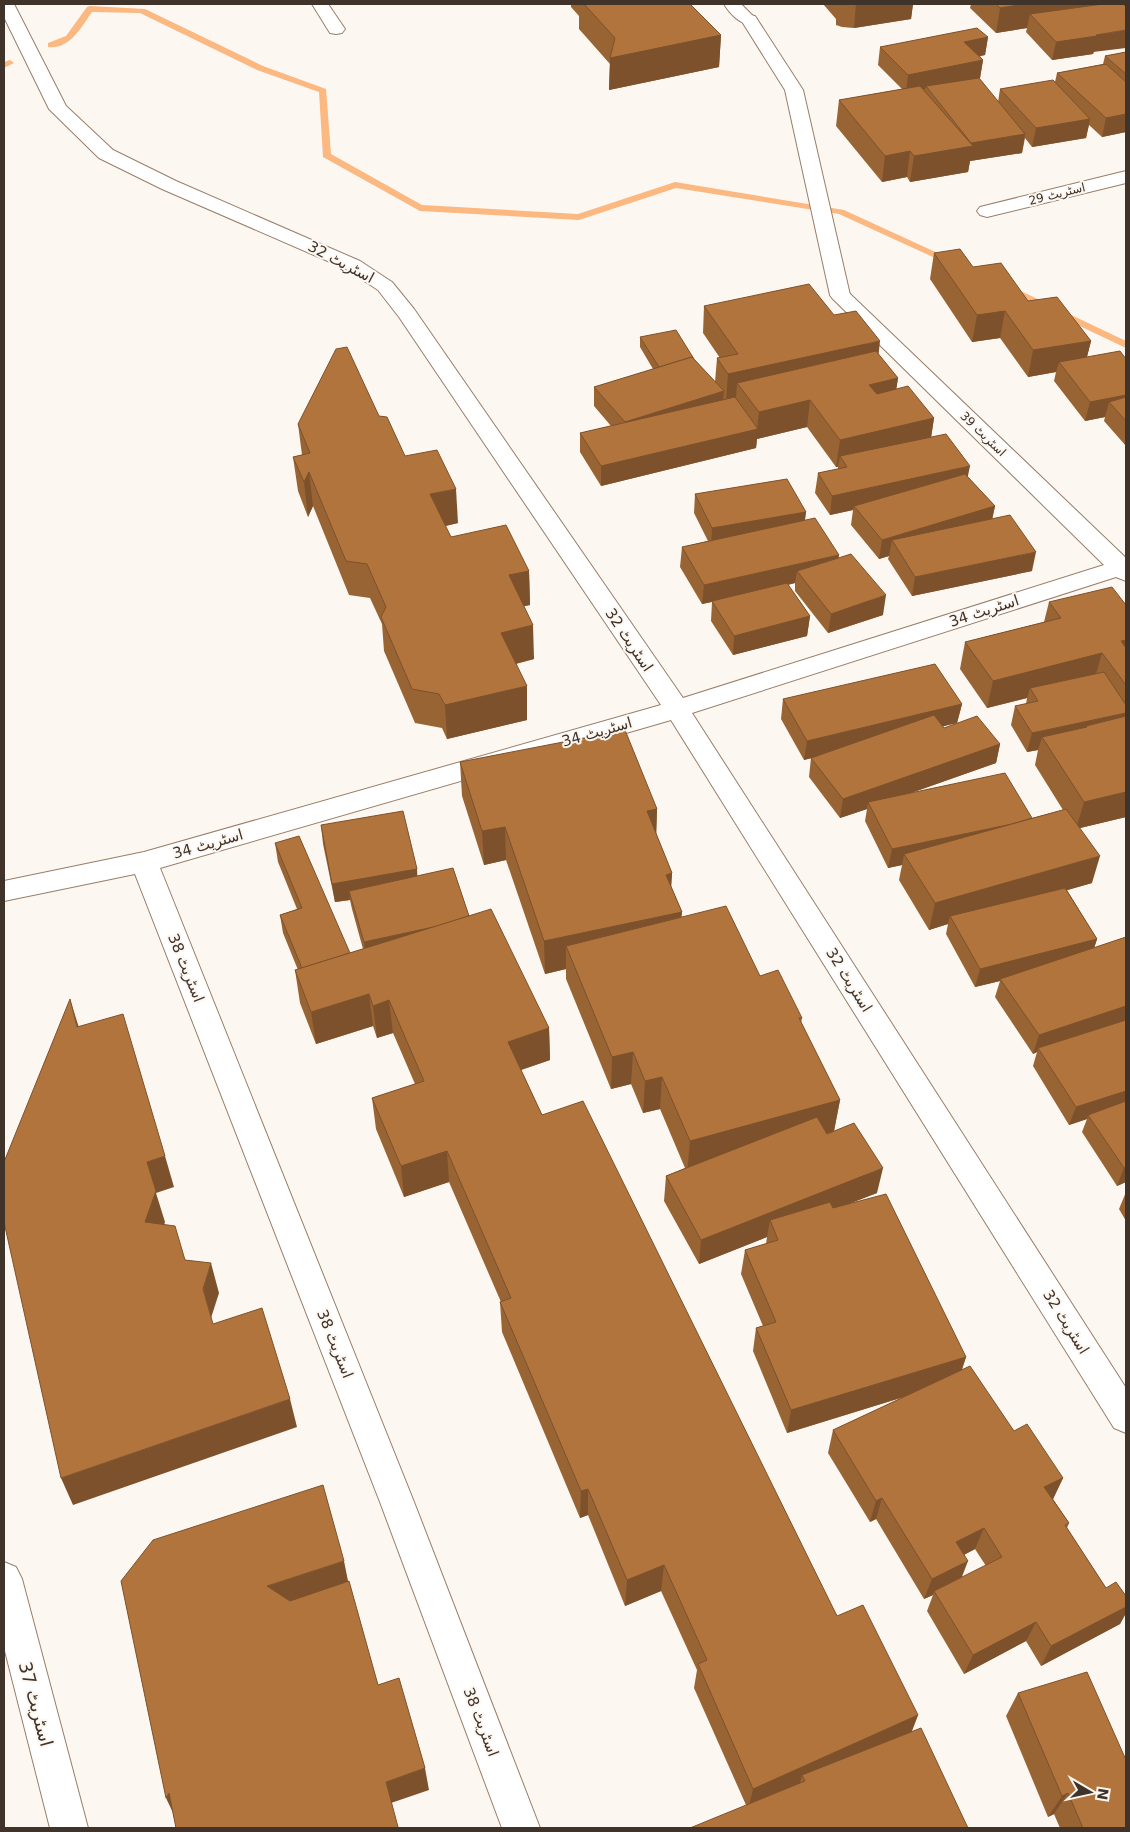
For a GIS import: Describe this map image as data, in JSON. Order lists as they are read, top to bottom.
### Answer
{
  "streets": {
    "street": [
      "اسٹریٹ 29",
      "اسٹریٹ 32",
      "اسٹریٹ 39",
      "اسٹریٹ 34",
      "اسٹریٹ 38",
      "اسٹریٹ 37"
    ]
  },
  "crossings": [
    ["اسٹریٹ 32", "اسٹریٹ 34"],
    ["اسٹریٹ 39", "اسٹریٹ 34"],
    ["اسٹریٹ 34", "اسٹریٹ 38"]
  ],
  "north": "right"
}
